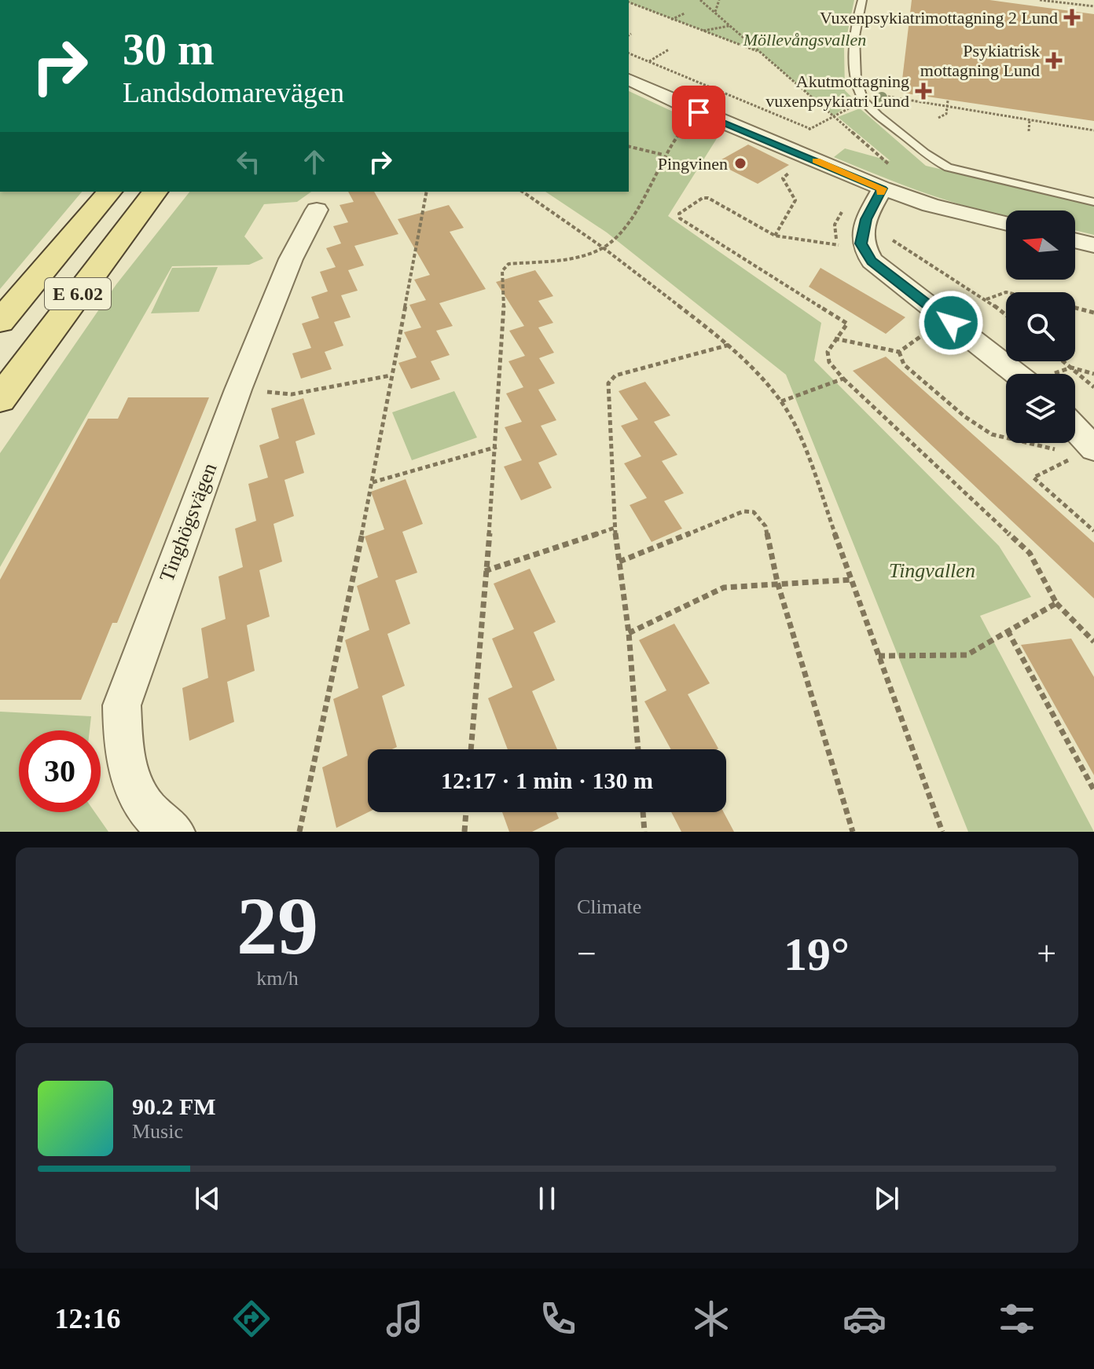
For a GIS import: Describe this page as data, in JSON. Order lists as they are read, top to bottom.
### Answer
{
  "streets": {
    "main road": ["E 6.02"],
    "street": ["Tinghögsvägen"]
  },
  "parks": ["Möllevångsvallen", "Tingvallen"],
  "places": {
    "health": ["Vuxenpsykiatrimottagning 2 Lund", "Psykiatrisk mottagning Lund", "Akutmottagning vuxenpsykiatri Lund"],
    "other": ["Pingvinen"]
  },
  "north": "left",
  "page": {
    "turn": ["30 m", "Landsdomarevägen"],
    "limit": "30",
    "trip": "12:17 · 1 min · 130 m",
    "tile": [
      ["29", "km/h"],
      "Climate"
    ],
    "heat": ["−", "19°", "+"],
    "song": ["90.2 FM", "Music"],
    "tabs": "12:16"
  }
}
